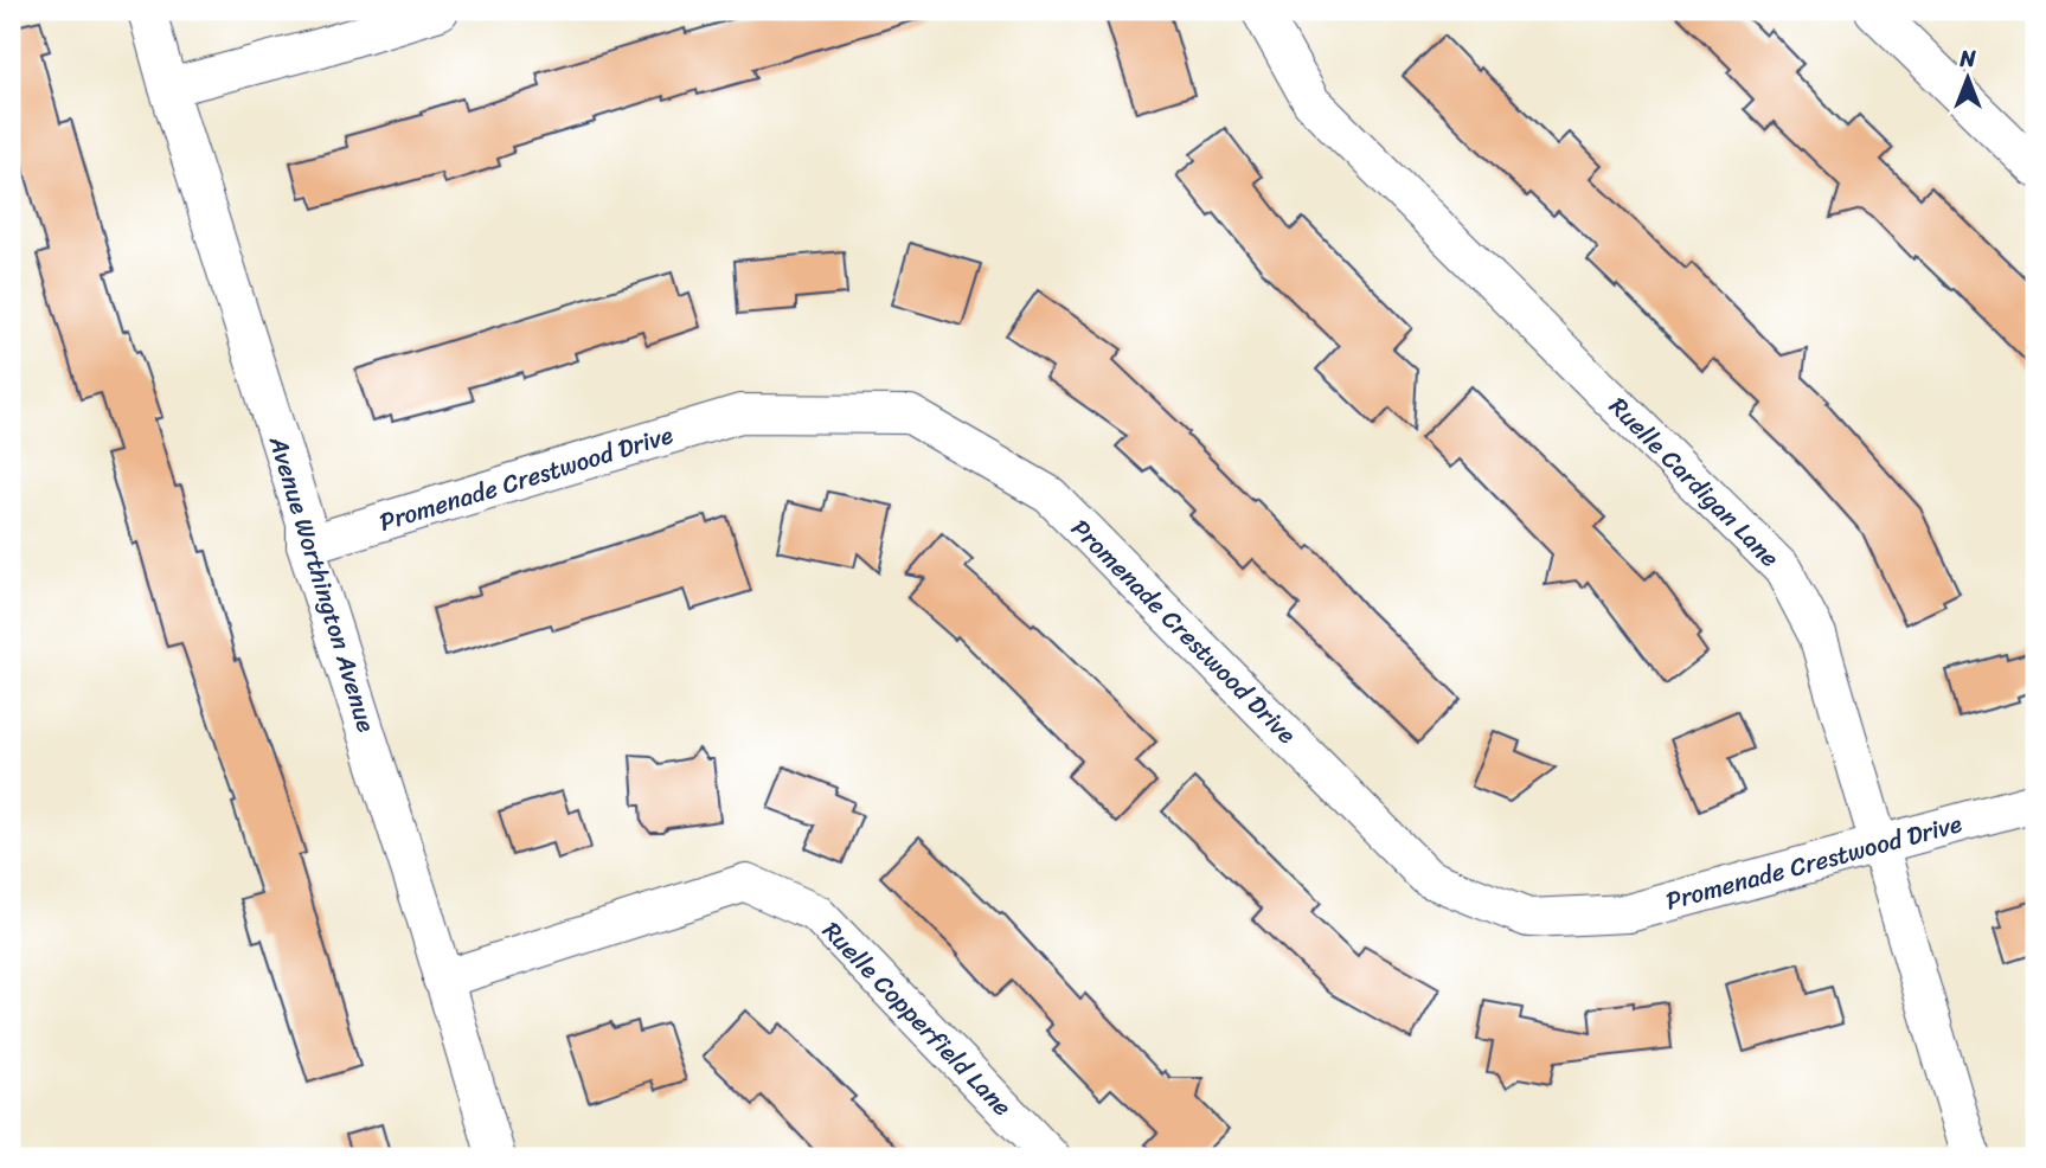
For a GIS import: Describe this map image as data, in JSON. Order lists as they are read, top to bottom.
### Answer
{
  "streets": {
    "street": [
      "Promenade Crestwood Drive",
      "Ruelle Cardigan Lane",
      "Avenue Worthington Avenue",
      "Ruelle Copperfield Lane"
    ]
  },
  "crossings": [
    ["Promenade Crestwood Drive", "Ruelle Cardigan Lane"],
    ["Promenade Crestwood Drive", "Avenue Worthington Avenue"],
    ["Avenue Worthington Avenue", "Ruelle Copperfield Lane"]
  ],
  "north": "top"
}
